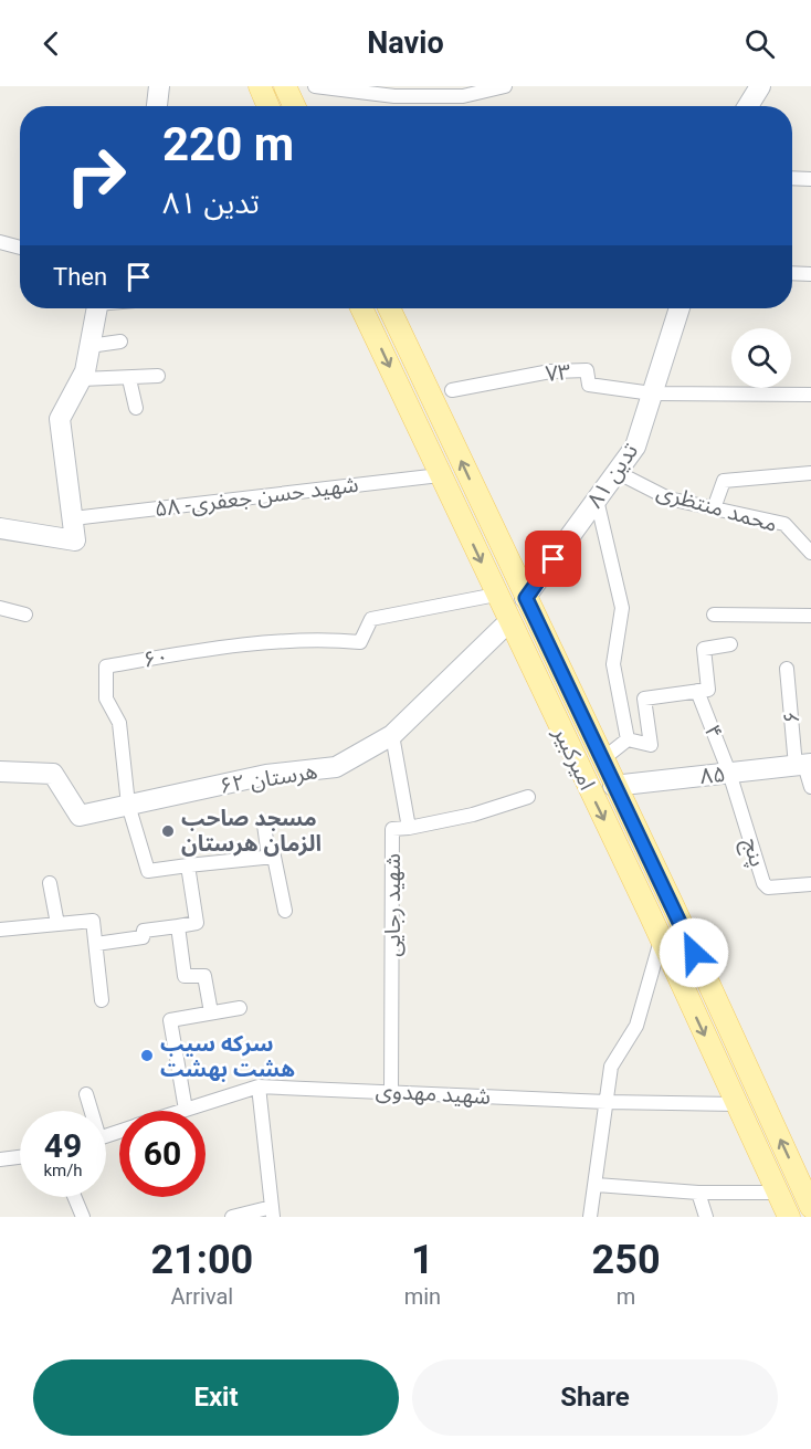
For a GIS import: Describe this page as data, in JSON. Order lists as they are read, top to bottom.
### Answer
{
  "streets": {
    "main road": ["امیرکبیر"],
    "street": [
      "۷۳",
      "تدین ۸۱",
      "شهید حسن جعفری- ۵۸",
      "محمد منتظری",
      "۶۰",
      "۶",
      "۴",
      "۸۵",
      "هرستان ۶۲",
      "پنج",
      "شهید رجایی",
      "شهید مهدوی"
    ]
  },
  "crossings": [
    ["۷۳", "تدین ۸۱"],
    ["تدین ۸۱", "محمد منتظری"],
    ["تدین ۸۱", "امیرکبیر"],
    ["شهید حسن جعفری- ۵۸", "امیرکبیر"],
    ["۶۰", "امیرکبیر"],
    ["۶۰", "هرستان ۶۲"],
    ["۶", "۸۵"],
    ["۴", "۸۵"],
    ["۴", "پنج"],
    ["امیرکبیر", "۸۵"],
    ["امیرکبیر", "هرستان ۶۲"],
    ["امیرکبیر", "شهید مهدوی"],
    ["۸۵", "پنج"],
    ["هرستان ۶۲", "شهید رجایی"],
    ["شهید رجایی", "شهید مهدوی"]
  ],
  "places": ["مسجد صاحب الزمان هرستان", "سرکه سیب هشت بهشت"],
  "page": {
    "header": "Navio",
    "turn": ["220 m", "تدین ۸۱"],
    "then": "Then",
    "speed": "49 km/h",
    "limit": "60",
    "eta": [
      "21:00",
      "Arrival",
      "1",
      "min",
      "250",
      "m"
    ],
    "buttons": ["Exit", "Share"]
  }
}
